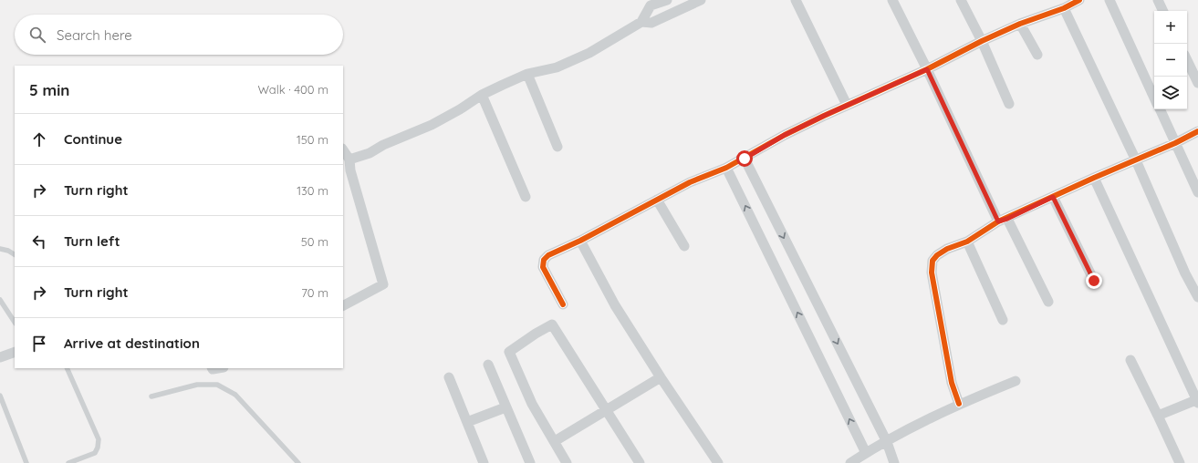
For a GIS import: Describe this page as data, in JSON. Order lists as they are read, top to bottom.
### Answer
{
  "page": {
    "map_buttons": ["+", "−"],
    "search": "Search here",
    "heading": ["5 min", "Walk · 400 m"],
    "list": [
      ["Continue", "150 m"],
      ["Turn right", "130 m"],
      ["Turn left", "50 m"],
      ["Turn right", "70 m"],
      "Arrive at destination"
    ]
  }
}
